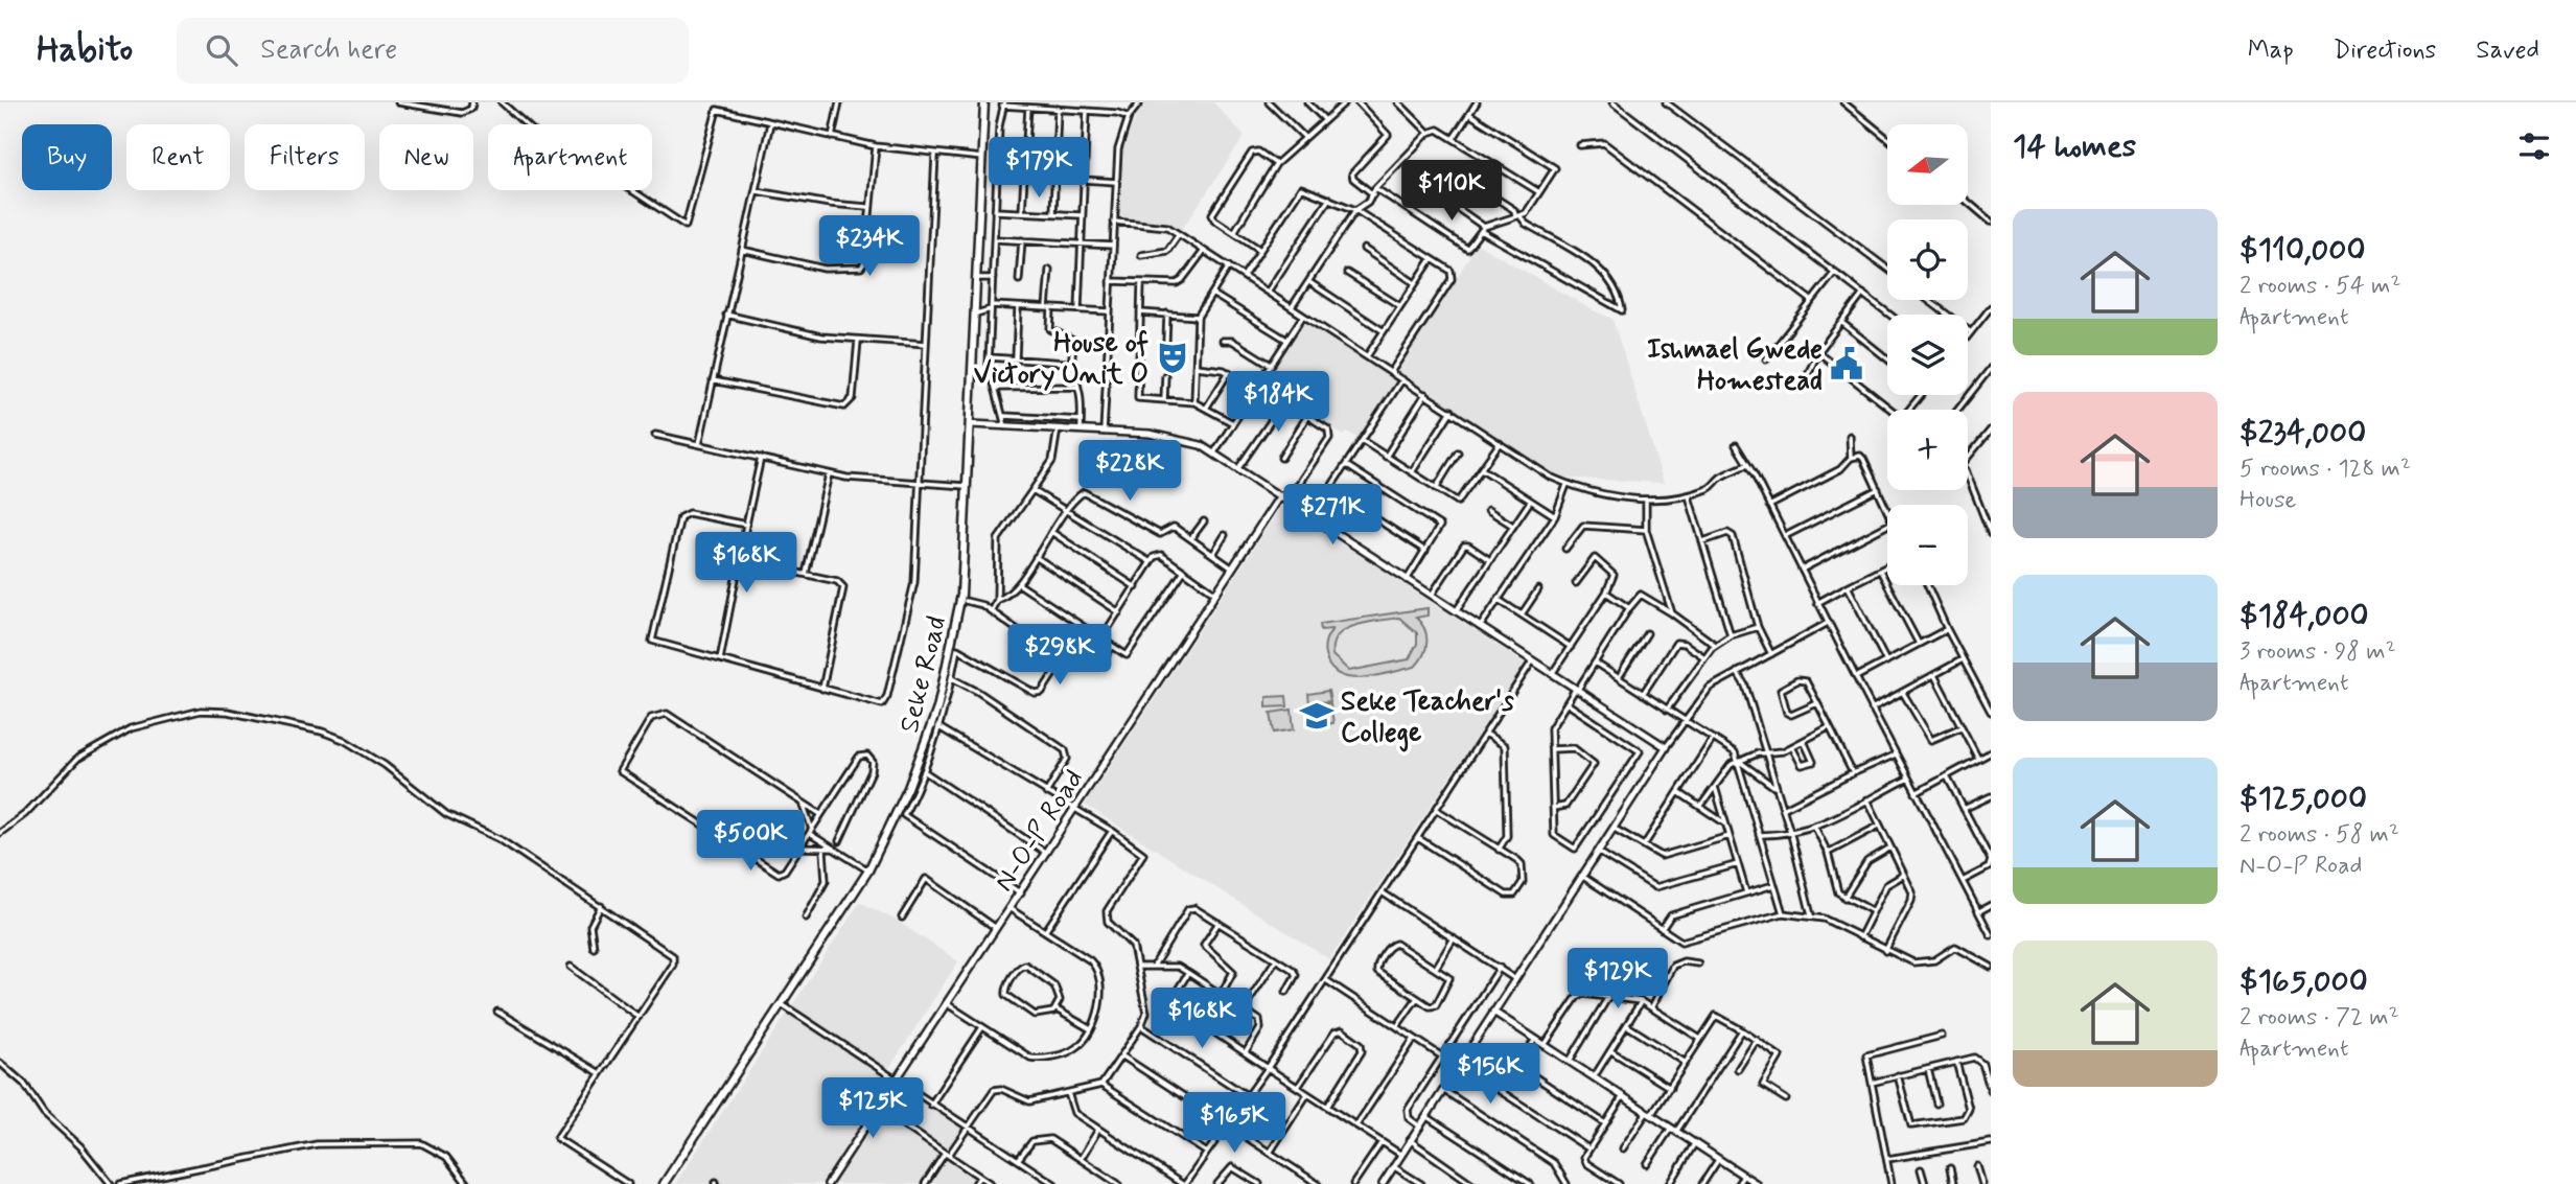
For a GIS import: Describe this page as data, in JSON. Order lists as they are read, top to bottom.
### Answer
{
  "streets": {
    "main road": ["Seke Road"],
    "street": ["N-O-P Road"]
  },
  "places": {
    "theatre": ["House of Victory Unit O"],
    "public building": ["Ishmael Gwede Homestead"],
    "school or university": ["Seke Teacher's College"]
  },
  "north": "left",
  "page": {
    "header": "Habito",
    "search": "Search here",
    "nav": ["Map", "Directions", "Saved"],
    "heading": "14 homes",
    "map_buttons": ["+", "−"],
    "chip": [
      "Buy",
      "Rent",
      "Filters",
      "New",
      "Apartment"
    ],
    "price": [
      "$179K",
      "$110K",
      "$234K",
      "$184K",
      "$228K",
      "$271K",
      "$168K",
      "$298K",
      "$500K",
      "$129K",
      "$168K",
      "$156K",
      "$125K",
      "$165K"
    ],
    "list": [
      {
        "name": "$110,000",
        "note": "2 rooms · 54 m² · Apartment"
      },
      {
        "name": "$234,000",
        "note": "5 rooms · 128 m² · House"
      },
      {
        "name": "$184,000",
        "note": "3 rooms · 98 m² · Apartment"
      },
      {
        "name": "$125,000",
        "note": "2 rooms · 58 m² · N-O-P Road"
      },
      {
        "name": "$165,000",
        "note": "2 rooms · 72 m² · Apartment"
      }
    ]
  }
}
